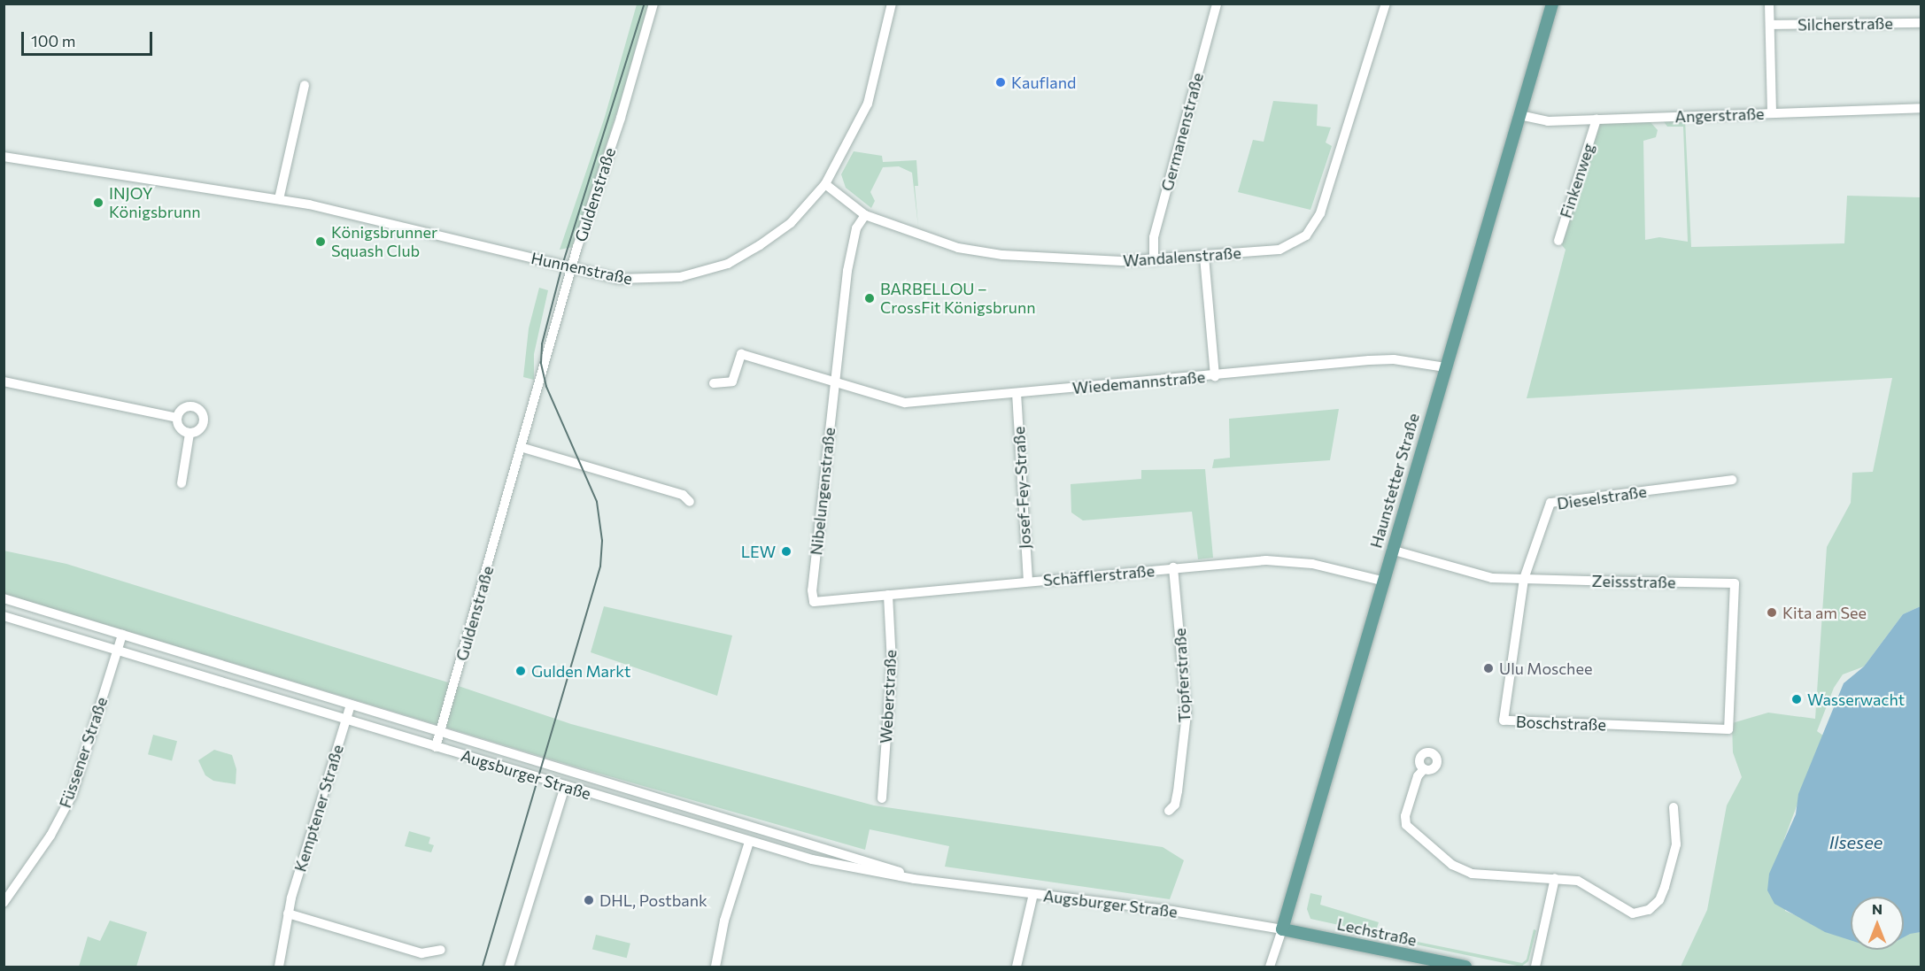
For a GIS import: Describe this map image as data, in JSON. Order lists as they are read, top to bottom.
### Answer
{
  "streets": {
    "main road": ["Haunstetter Straße", "Lechstraße"],
    "street": [
      "Silcherstraße",
      "Angerstraße",
      "Germanenstraße",
      "Finkenweg",
      "Guldenstraße",
      "Wandalenstraße",
      "Hunnenstraße",
      "Wiedemannstraße",
      "Josef-Fey-Straße",
      "Nibelungenstraße",
      "Dieselstraße",
      "Schäfflerstraße",
      "Zeissstraße",
      "Töpferstraße",
      "Weberstraße",
      "Boschstraße",
      "Füssener Straße",
      "Augsburger Straße",
      "Kemptener Straße"
    ]
  },
  "crossings": [
    ["Angerstraße", "Finkenweg"],
    ["Angerstraße", "Haunstetter Straße"],
    ["Germanenstraße", "Wandalenstraße"],
    ["Guldenstraße", "Hunnenstraße"],
    ["Guldenstraße", "Augsburger Straße"],
    ["Wandalenstraße", "Hunnenstraße"],
    ["Wandalenstraße", "Nibelungenstraße"],
    ["Wiedemannstraße", "Haunstetter Straße"],
    ["Wiedemannstraße", "Josef-Fey-Straße"],
    ["Wiedemannstraße", "Nibelungenstraße"],
    ["Haunstetter Straße", "Schäfflerstraße"],
    ["Haunstetter Straße", "Zeissstraße"],
    ["Haunstetter Straße", "Augsburger Straße"],
    ["Haunstetter Straße", "Lechstraße"],
    ["Josef-Fey-Straße", "Schäfflerstraße"],
    ["Nibelungenstraße", "Schäfflerstraße"],
    ["Dieselstraße", "Zeissstraße"],
    ["Dieselstraße", "Boschstraße"],
    ["Schäfflerstraße", "Töpferstraße"],
    ["Schäfflerstraße", "Weberstraße"],
    ["Zeissstraße", "Boschstraße"],
    ["Füssener Straße", "Augsburger Straße"],
    ["Augsburger Straße", "Kemptener Straße"],
    ["Augsburger Straße", "Lechstraße"]
  ],
  "water": ["Ilsesee"],
  "places": [
    "Kaufland",
    "INJOY Königsbrunn",
    "Königsbrunner Squash Club",
    "BARBELLOU – CrossFit Königsbrunn",
    "LEW",
    "Kita am See",
    "Ulu Moschee",
    "Gulden Markt",
    "Wasserwacht",
    "DHL, Postbank"
  ],
  "scale_bar": "100 m",
  "north": "top"
}
